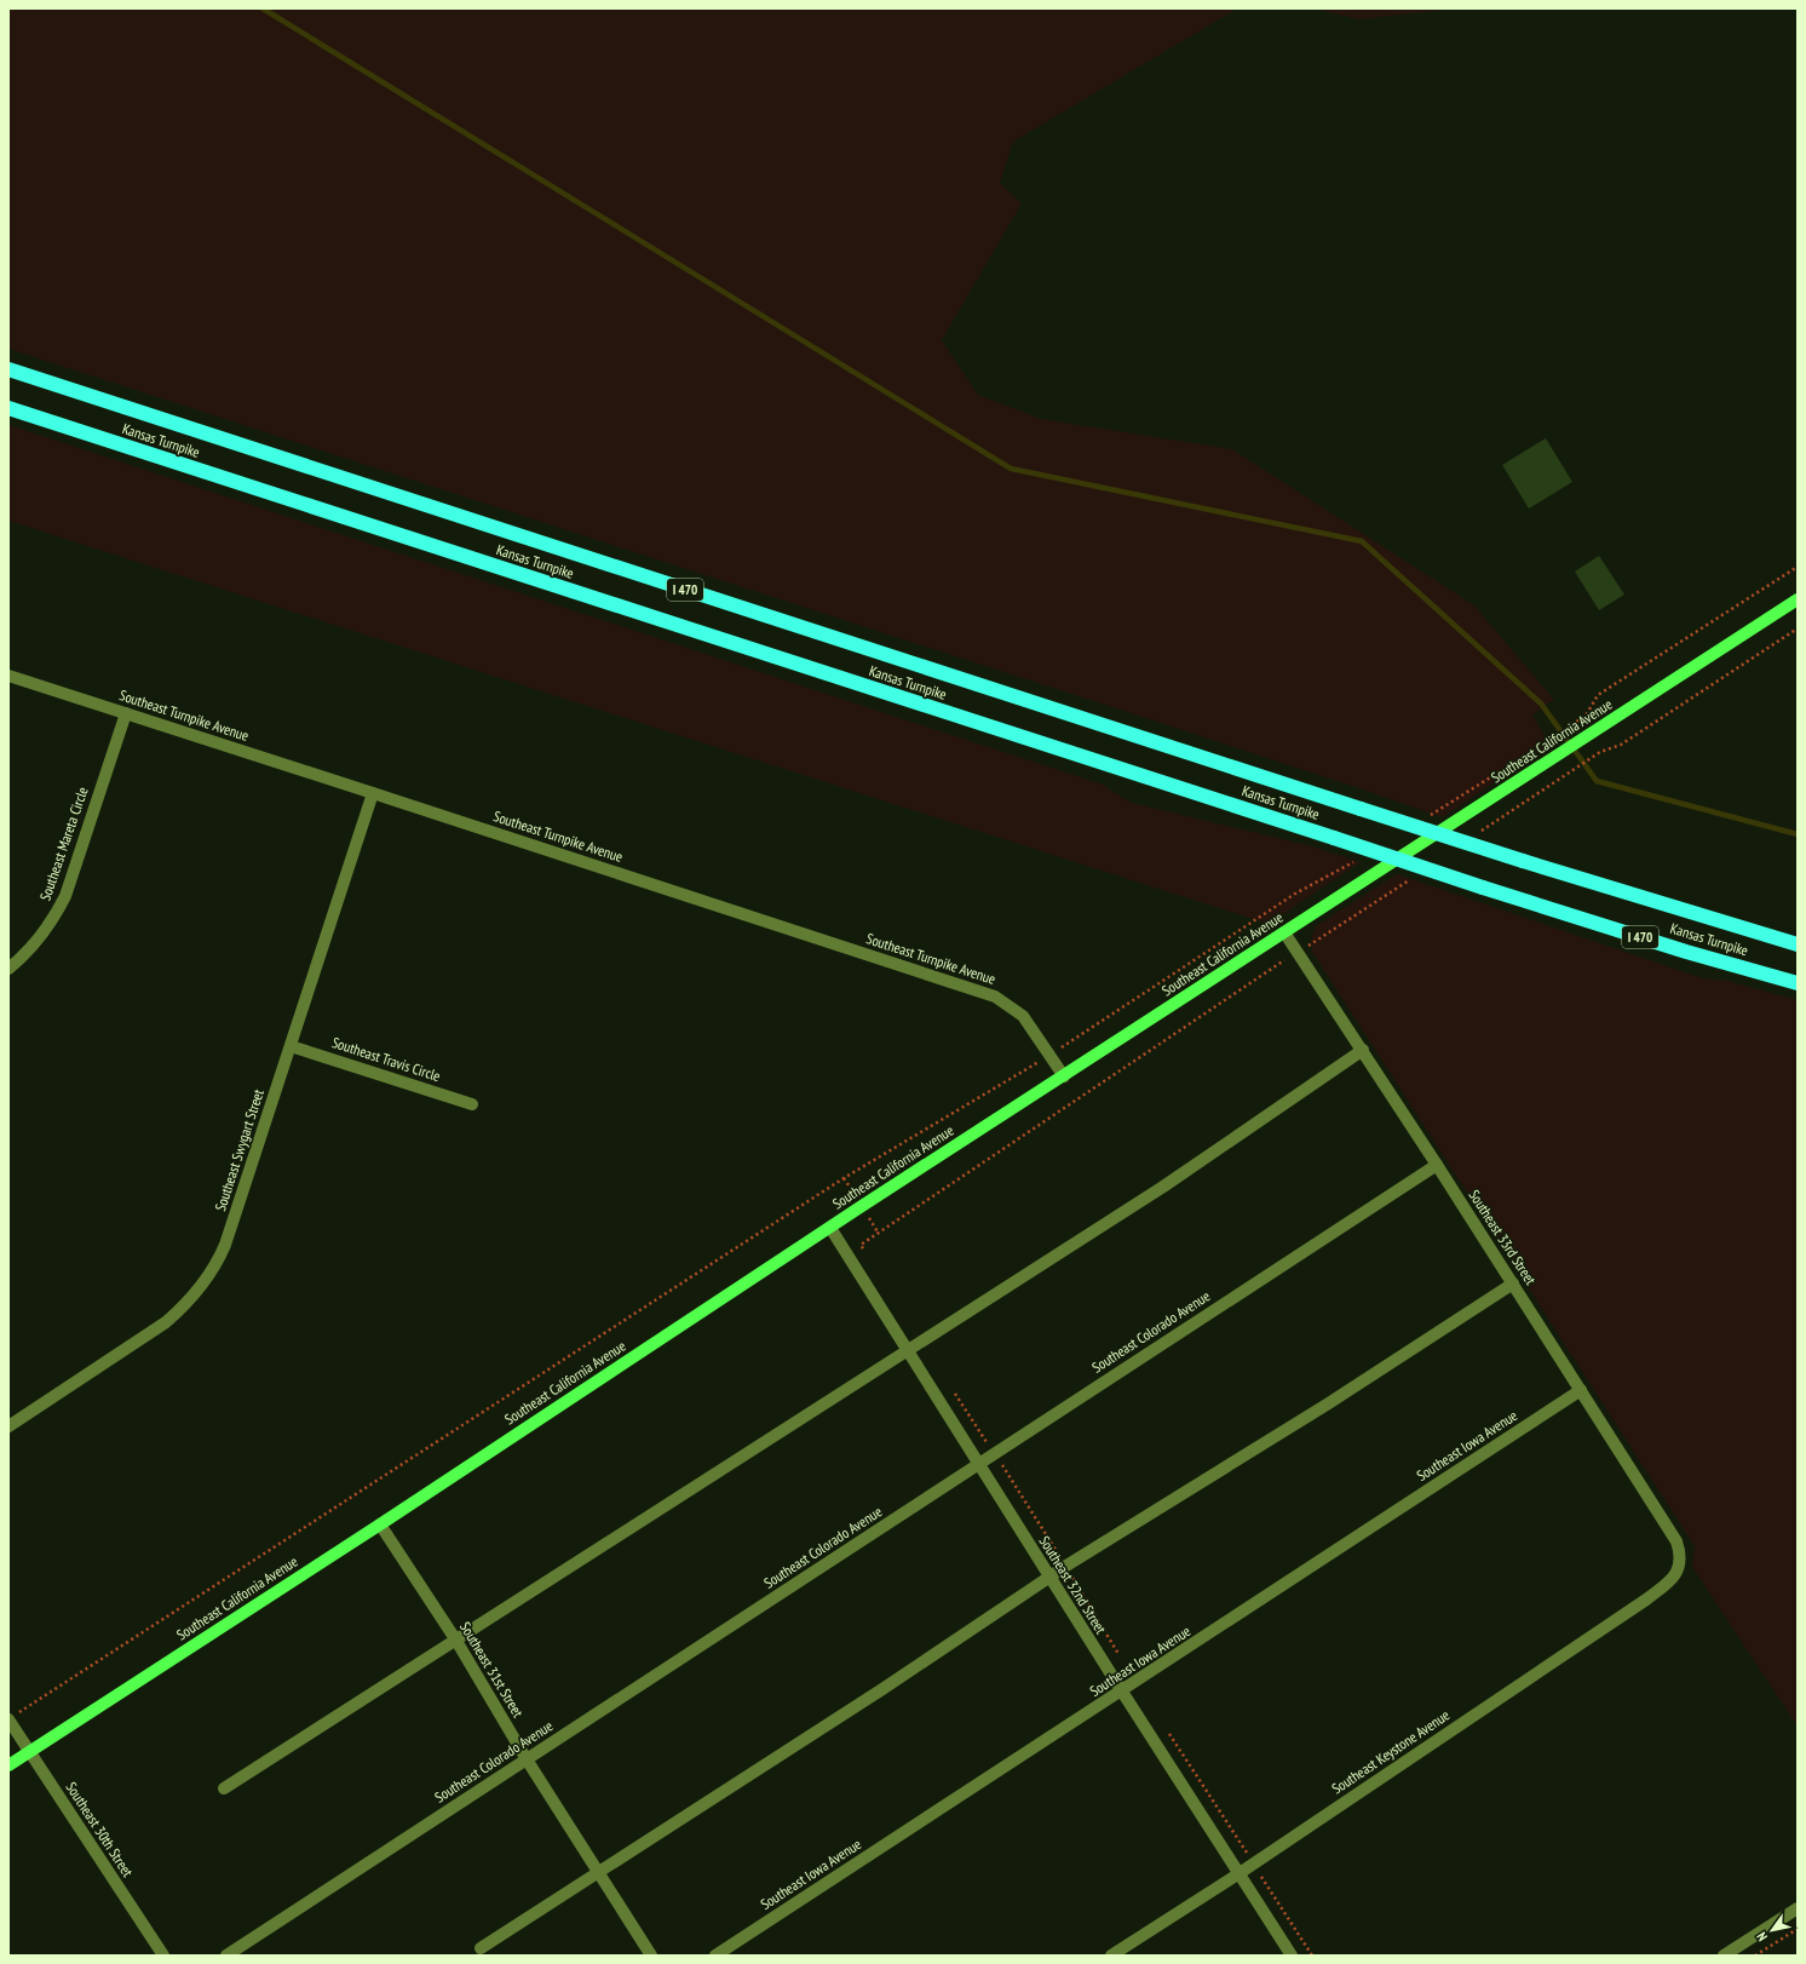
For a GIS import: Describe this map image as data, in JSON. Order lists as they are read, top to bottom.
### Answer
{
  "streets": {
    "highway": ["Kansas Turnpike", "I 470"],
    "main road": ["Southeast California Avenue"],
    "street": [
      "Southeast Turnpike Avenue",
      "Southeast Mareta Circle",
      "Southeast Travis Circle",
      "Southeast Swygart Street",
      "Southeast 33rd Street",
      "Southeast Colorado Avenue",
      "Southeast Iowa Avenue",
      "Southeast 32nd Street",
      "Southeast 31st Street",
      "Southeast Keystone Avenue",
      "Southeast 30th Street"
    ]
  },
  "crossings": [
    ["Southeast Turnpike Avenue", "Southeast California Avenue"],
    ["Southeast Turnpike Avenue", "Southeast Mareta Circle"],
    ["Southeast Turnpike Avenue", "Southeast Swygart Street"],
    ["Southeast California Avenue", "Southeast 33rd Street"],
    ["Southeast California Avenue", "Southeast 32nd Street"],
    ["Southeast California Avenue", "Southeast 31st Street"],
    ["Southeast California Avenue", "Southeast 30th Street"],
    ["Southeast Travis Circle", "Southeast Swygart Street"],
    ["Southeast 33rd Street", "Southeast Colorado Avenue"],
    ["Southeast 33rd Street", "Southeast Iowa Avenue"],
    ["Southeast 33rd Street", "Southeast Keystone Avenue"],
    ["Southeast Colorado Avenue", "Southeast 32nd Street"],
    ["Southeast Colorado Avenue", "Southeast 31st Street"],
    ["Southeast Iowa Avenue", "Southeast 32nd Street"],
    ["Southeast 32nd Street", "Southeast Keystone Avenue"]
  ],
  "north": "bottom left"
}
